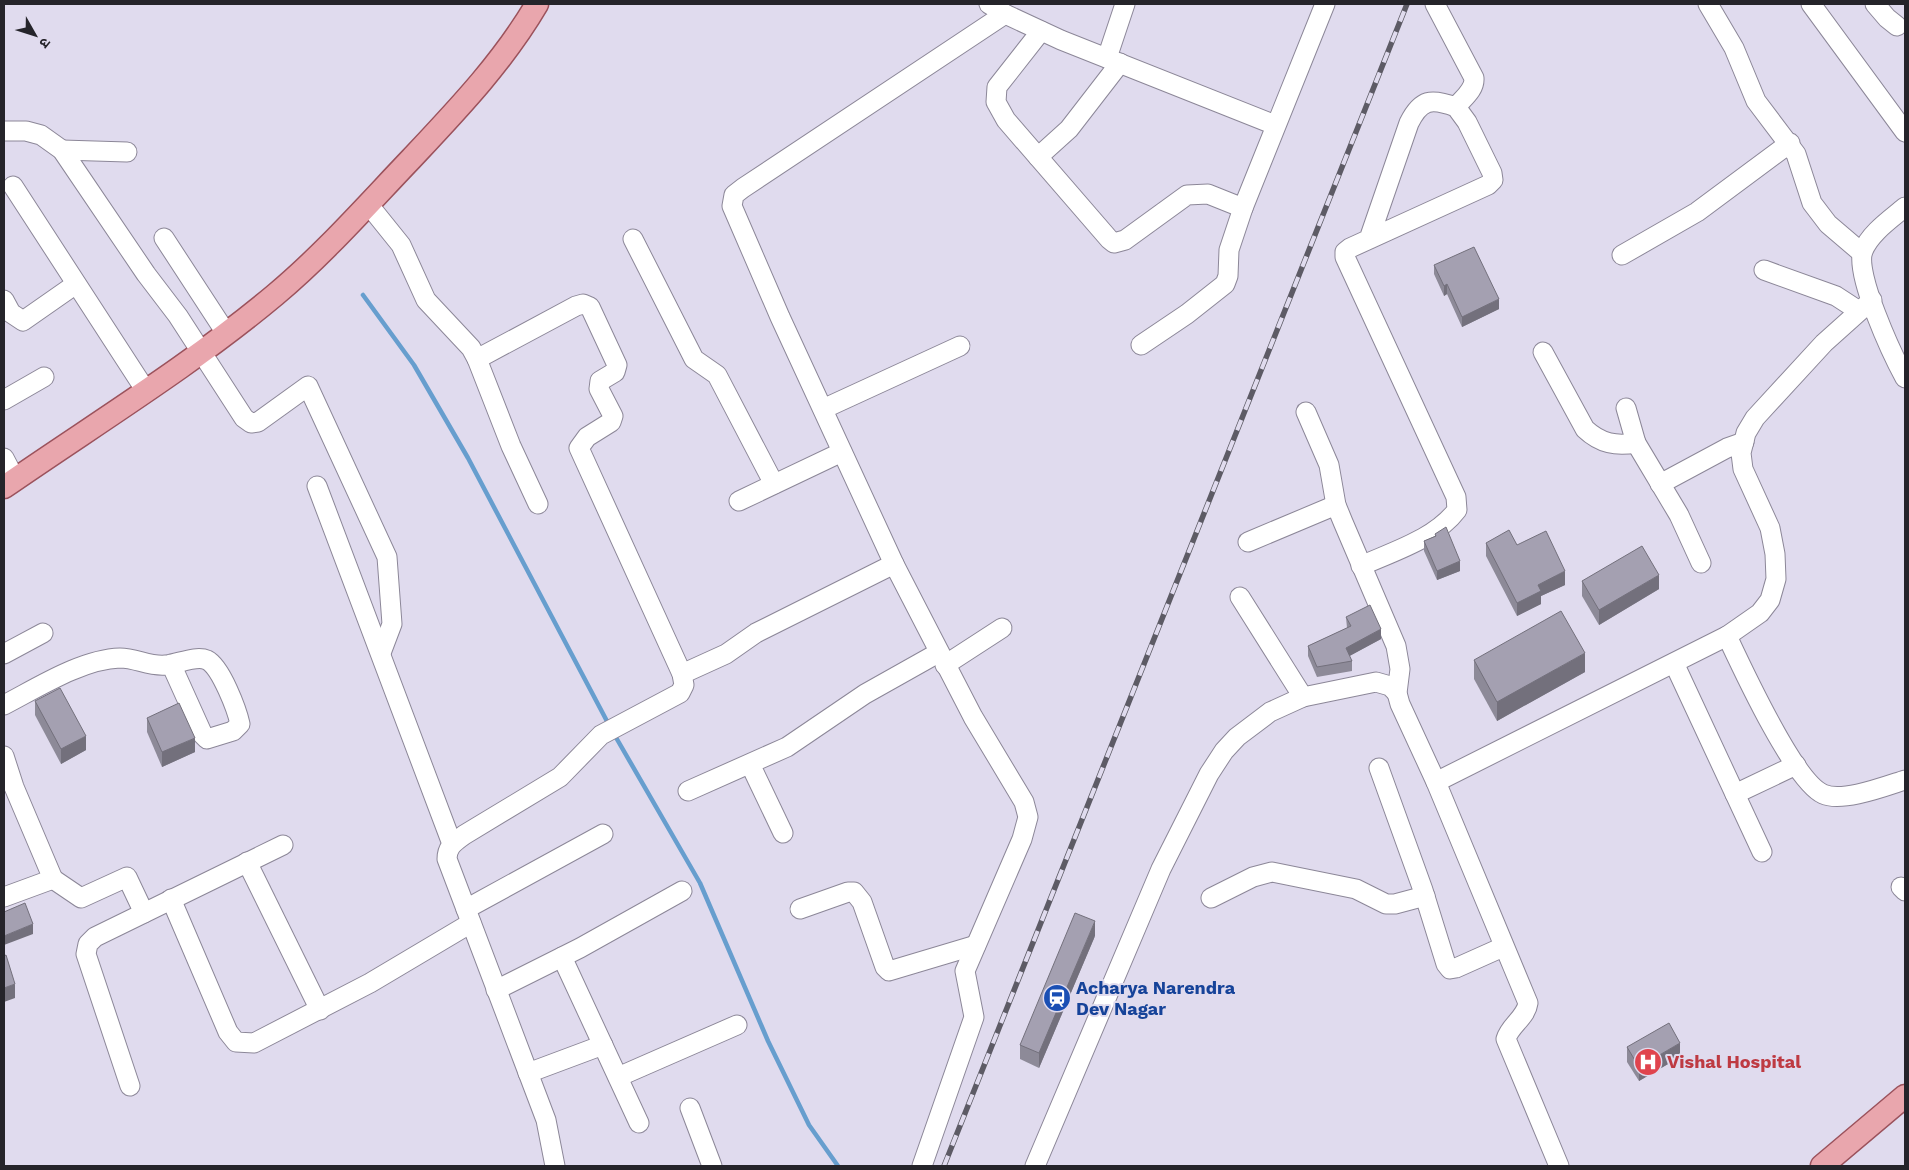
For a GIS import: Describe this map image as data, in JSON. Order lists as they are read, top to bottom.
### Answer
{
  "places": {
    "station": ["Acharya Narendra Dev Nagar"],
    "hospital": ["Vishal Hospital"]
  },
  "north": "bottom right"
}
